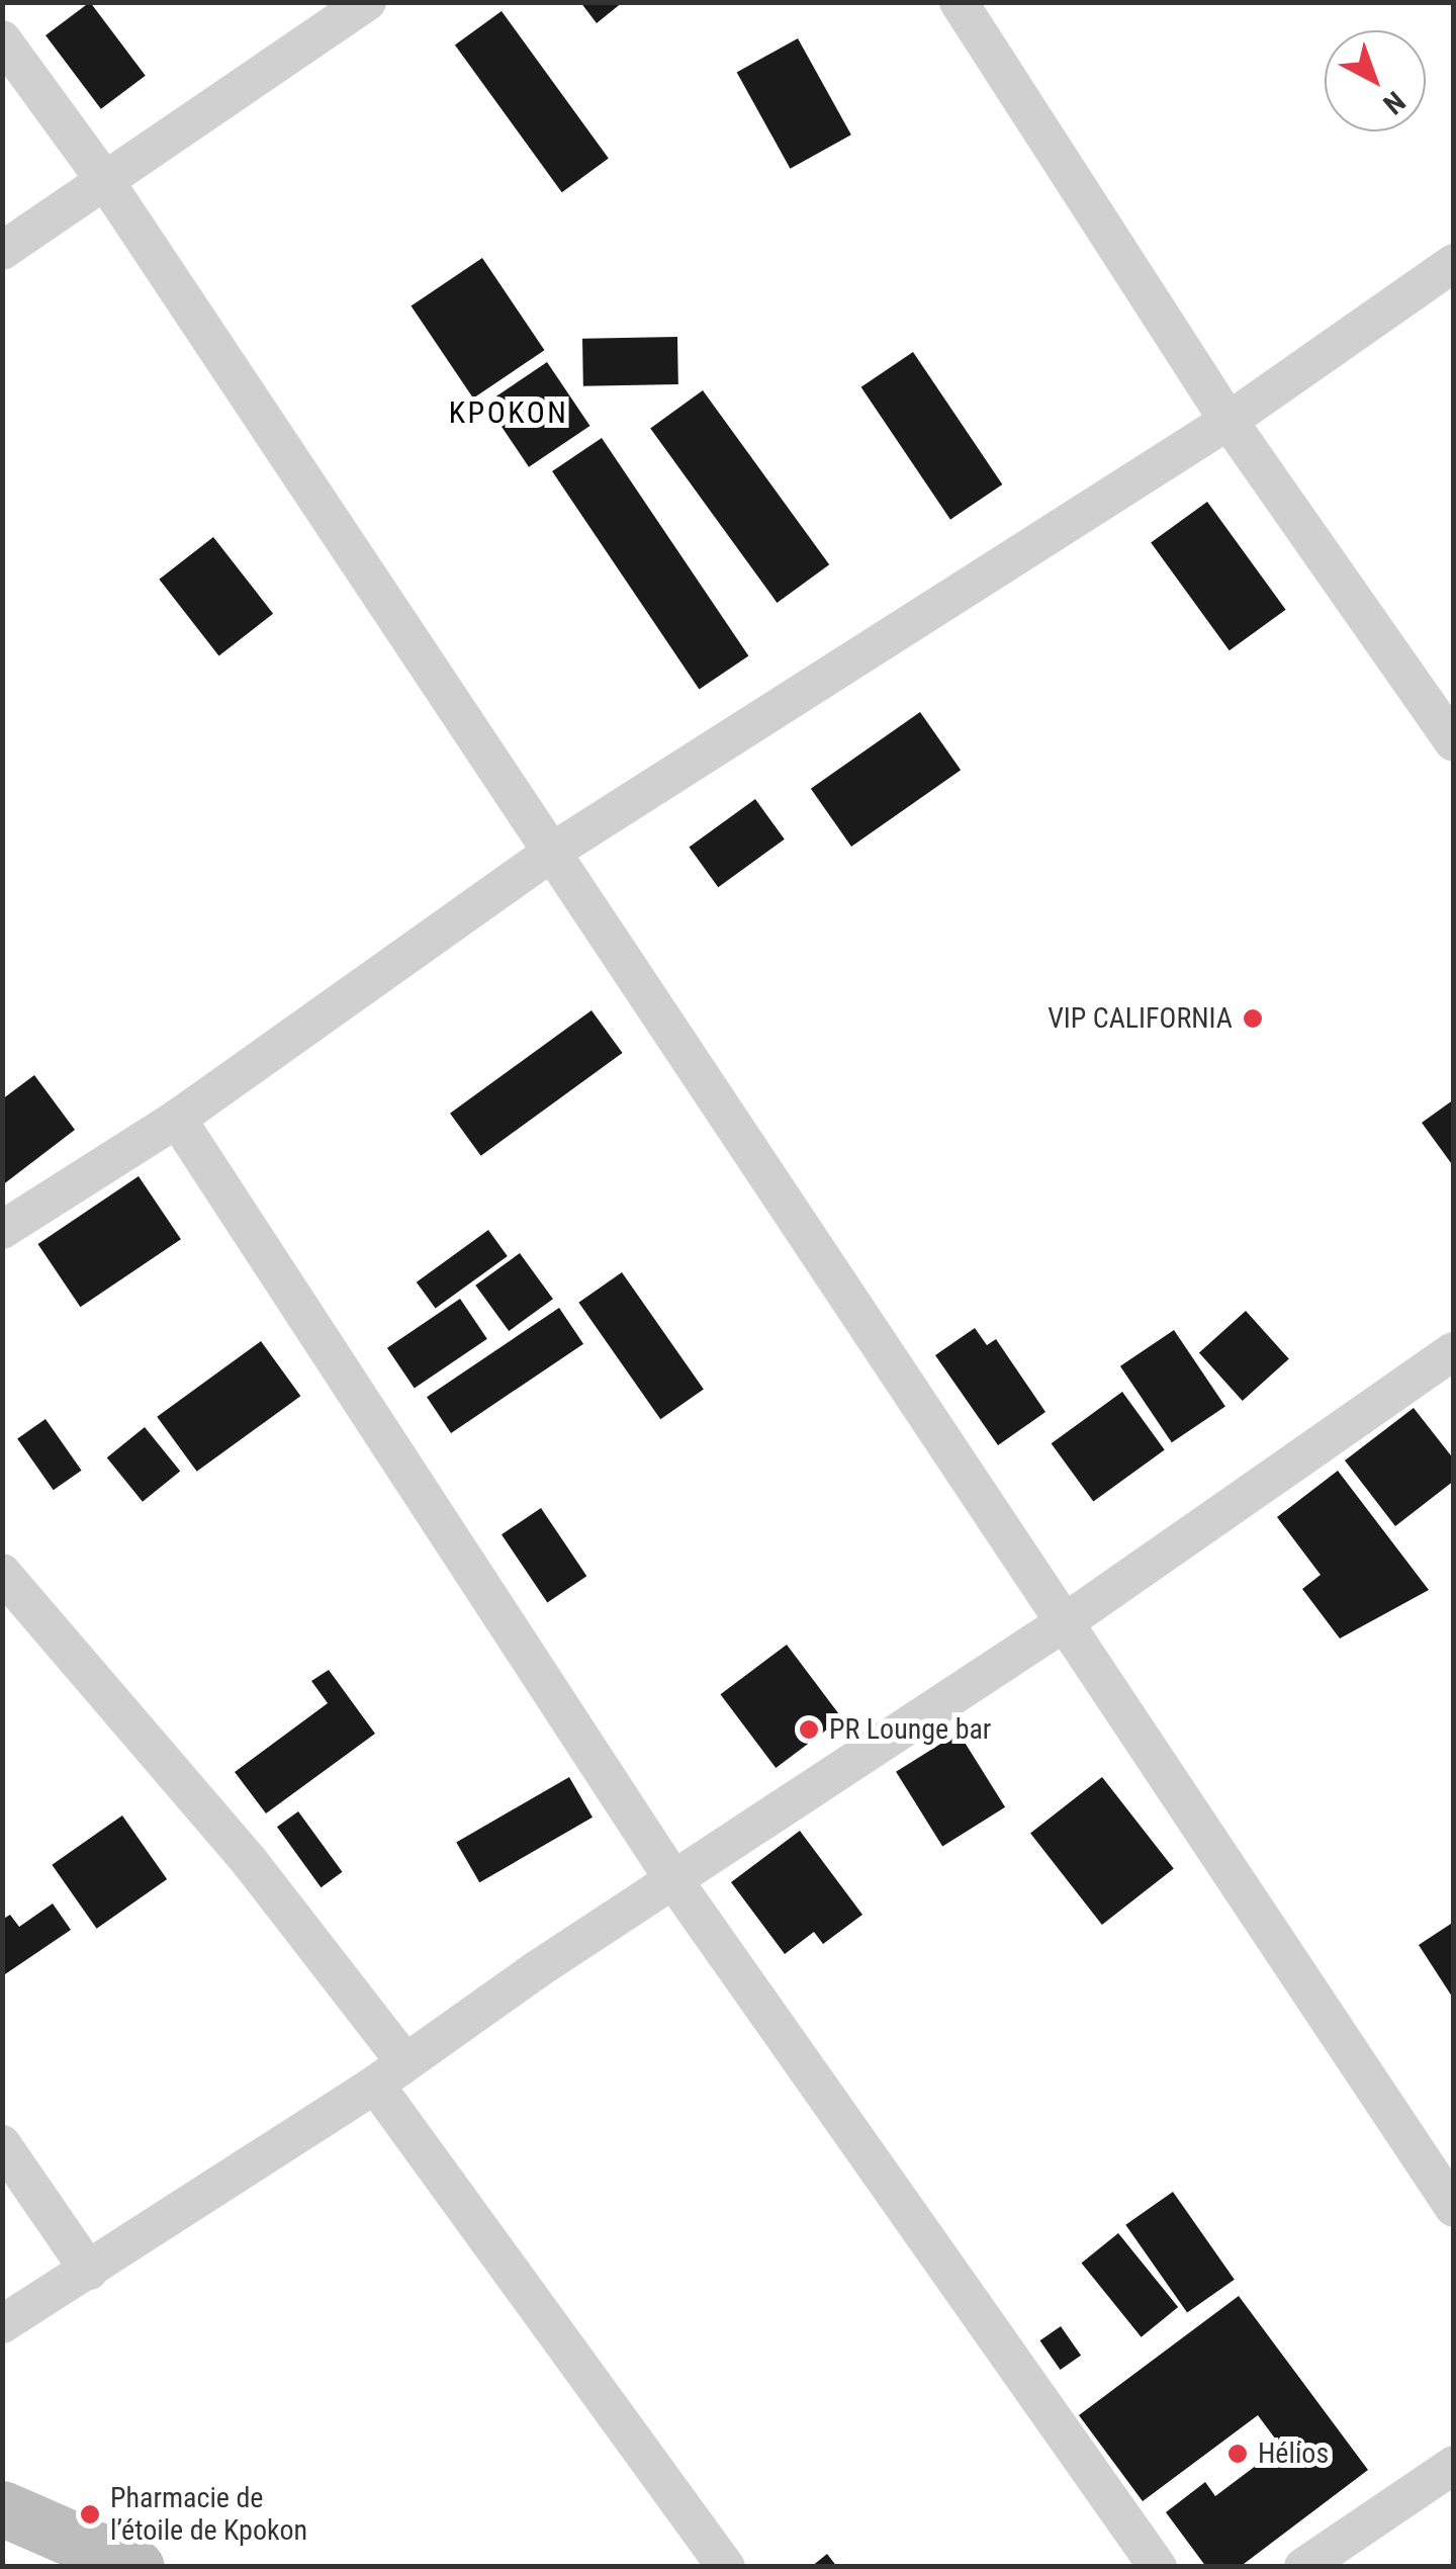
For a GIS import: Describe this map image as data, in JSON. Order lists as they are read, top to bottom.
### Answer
{
  "districts": ["KPOKON"],
  "places": [
    "VIP CALIFORNIA",
    "PR Lounge bar",
    "Hélios",
    "Pharmacie de l’étoile de Kpokon"
  ],
  "north": "bottom right"
}
